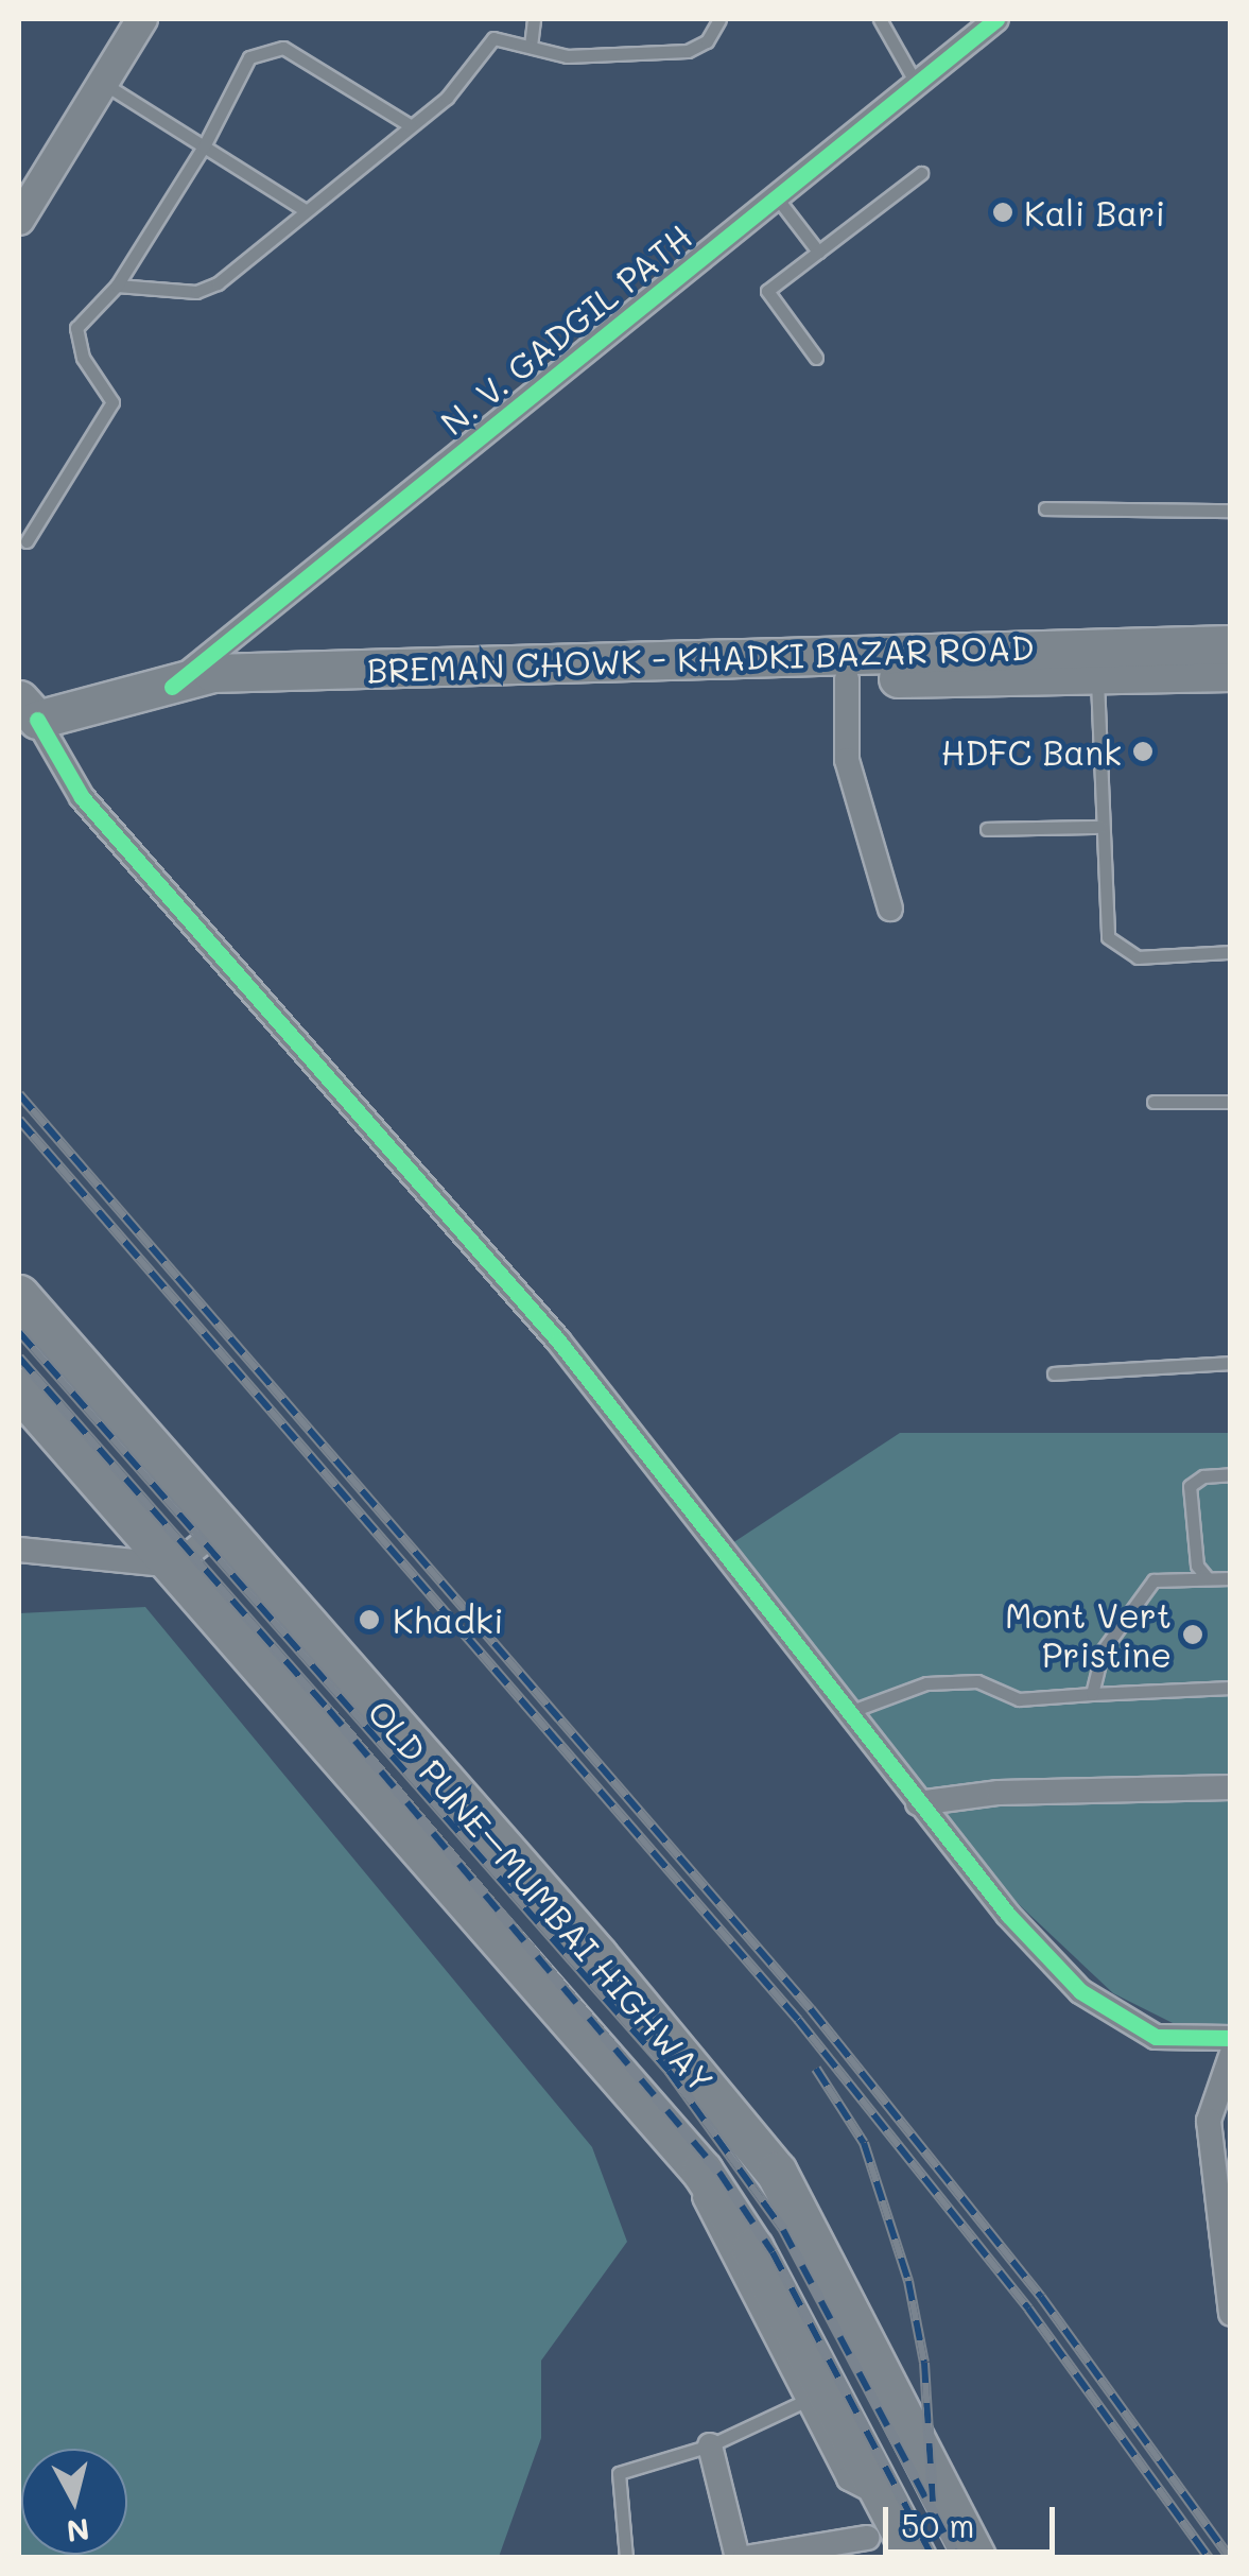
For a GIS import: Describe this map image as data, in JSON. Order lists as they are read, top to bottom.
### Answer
{
  "streets": {
    "highway": ["OLD PUNE–MUMBAI HIGHWAY"],
    "main road": ["BREMAN CHOWK - KHADKI BAZAR ROAD"],
    "street": ["N. V. GADGIL PATH"]
  },
  "crossings": [
    ["N. V. GADGIL PATH", "BREMAN CHOWK - KHADKI BAZAR ROAD"]
  ],
  "places": [
    "Kali Bari",
    "HDFC Bank",
    "Khadki",
    "Mont Vert Pristine"
  ],
  "scale_bar": "50 m",
  "north": "bottom"
}
